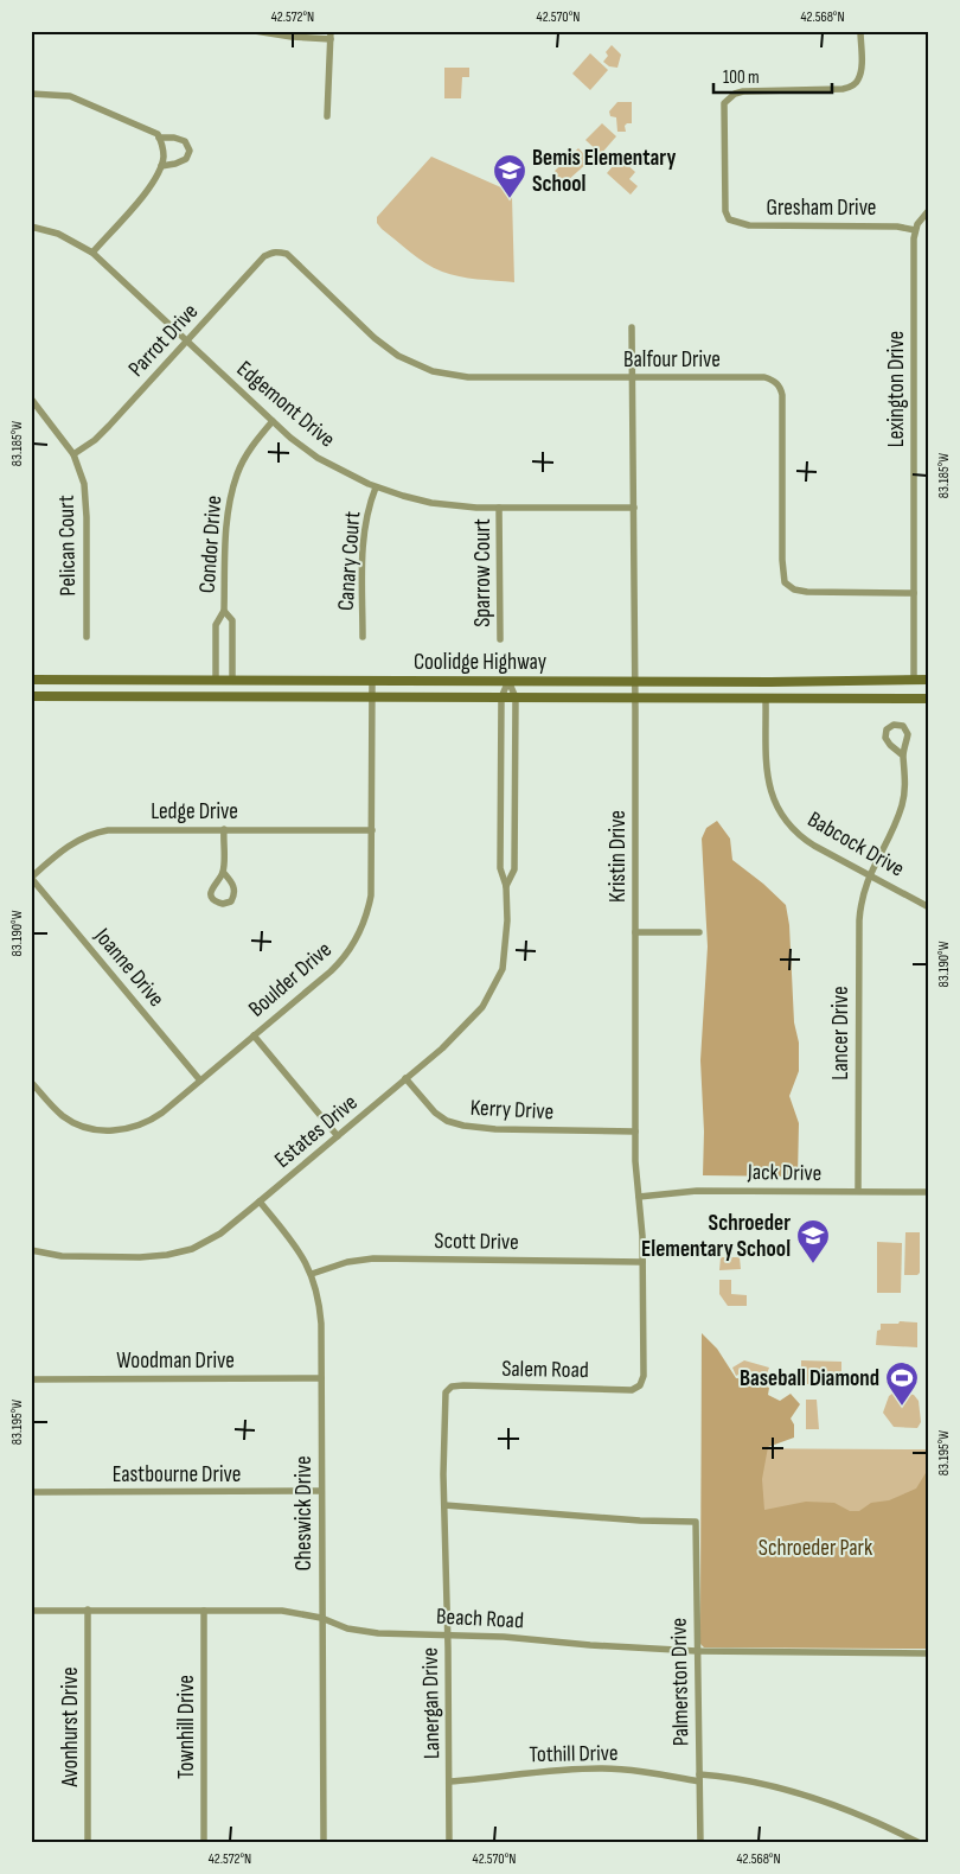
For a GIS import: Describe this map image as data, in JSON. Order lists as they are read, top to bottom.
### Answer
{
  "streets": {
    "main road": ["Coolidge Highway"],
    "street": [
      "Gresham Drive",
      "Parrot Drive",
      "Balfour Drive",
      "Lexington Drive",
      "Edgemont Drive",
      "Condor Drive",
      "Pelican Court",
      "Canary Court",
      "Sparrow Court",
      "Ledge Drive",
      "Babcock Drive",
      "Kristin Drive",
      "Joanne Drive",
      "Boulder Drive",
      "Lancer Drive",
      "Kerry Drive",
      "Estates Drive",
      "Jack Drive",
      "Scott Drive",
      "Woodman Drive",
      "Salem Road",
      "Eastbourne Drive",
      "Cheswick Drive",
      "Beach Road",
      "Palmerston Drive",
      "Lanergan Drive",
      "Avonhurst Drive",
      "Townhill Drive",
      "Tothill Drive"
    ]
  },
  "crossings": [
    ["Gresham Drive", "Lexington Drive"],
    ["Parrot Drive", "Balfour Drive"],
    ["Parrot Drive", "Edgemont Drive"],
    ["Parrot Drive", "Pelican Court"],
    ["Balfour Drive", "Lexington Drive"],
    ["Balfour Drive", "Kristin Drive"],
    ["Lexington Drive", "Coolidge Highway"],
    ["Edgemont Drive", "Condor Drive"],
    ["Edgemont Drive", "Canary Court"],
    ["Edgemont Drive", "Sparrow Court"],
    ["Edgemont Drive", "Kristin Drive"],
    ["Condor Drive", "Coolidge Highway"],
    ["Coolidge Highway", "Babcock Drive"],
    ["Coolidge Highway", "Kristin Drive"],
    ["Coolidge Highway", "Boulder Drive"],
    ["Coolidge Highway", "Estates Drive"],
    ["Ledge Drive", "Joanne Drive"],
    ["Ledge Drive", "Boulder Drive"],
    ["Babcock Drive", "Lancer Drive"],
    ["Kristin Drive", "Kerry Drive"],
    ["Kristin Drive", "Jack Drive"],
    ["Kristin Drive", "Scott Drive"],
    ["Kristin Drive", "Salem Road"],
    ["Joanne Drive", "Boulder Drive"],
    ["Lancer Drive", "Jack Drive"],
    ["Kerry Drive", "Estates Drive"],
    ["Estates Drive", "Cheswick Drive"],
    ["Scott Drive", "Cheswick Drive"],
    ["Woodman Drive", "Cheswick Drive"],
    ["Salem Road", "Lanergan Drive"],
    ["Eastbourne Drive", "Cheswick Drive"],
    ["Cheswick Drive", "Beach Road"],
    ["Beach Road", "Palmerston Drive"],
    ["Beach Road", "Lanergan Drive"],
    ["Beach Road", "Avonhurst Drive"],
    ["Beach Road", "Townhill Drive"],
    ["Palmerston Drive", "Lanergan Drive"],
    ["Palmerston Drive", "Tothill Drive"],
    ["Lanergan Drive", "Tothill Drive"]
  ],
  "parks": ["Schroeder Park"],
  "places": {
    "school or university": ["Bemis Elementary School", "Schroeder Elementary School"],
    "sports": ["Baseball Diamond"]
  },
  "scale_bar": "100 m",
  "coordinates": [
    "42.572°N",
    "42.570°N",
    "42.568°N",
    "83.185°W",
    "83.190°W",
    "83.195°W"
  ]
}
